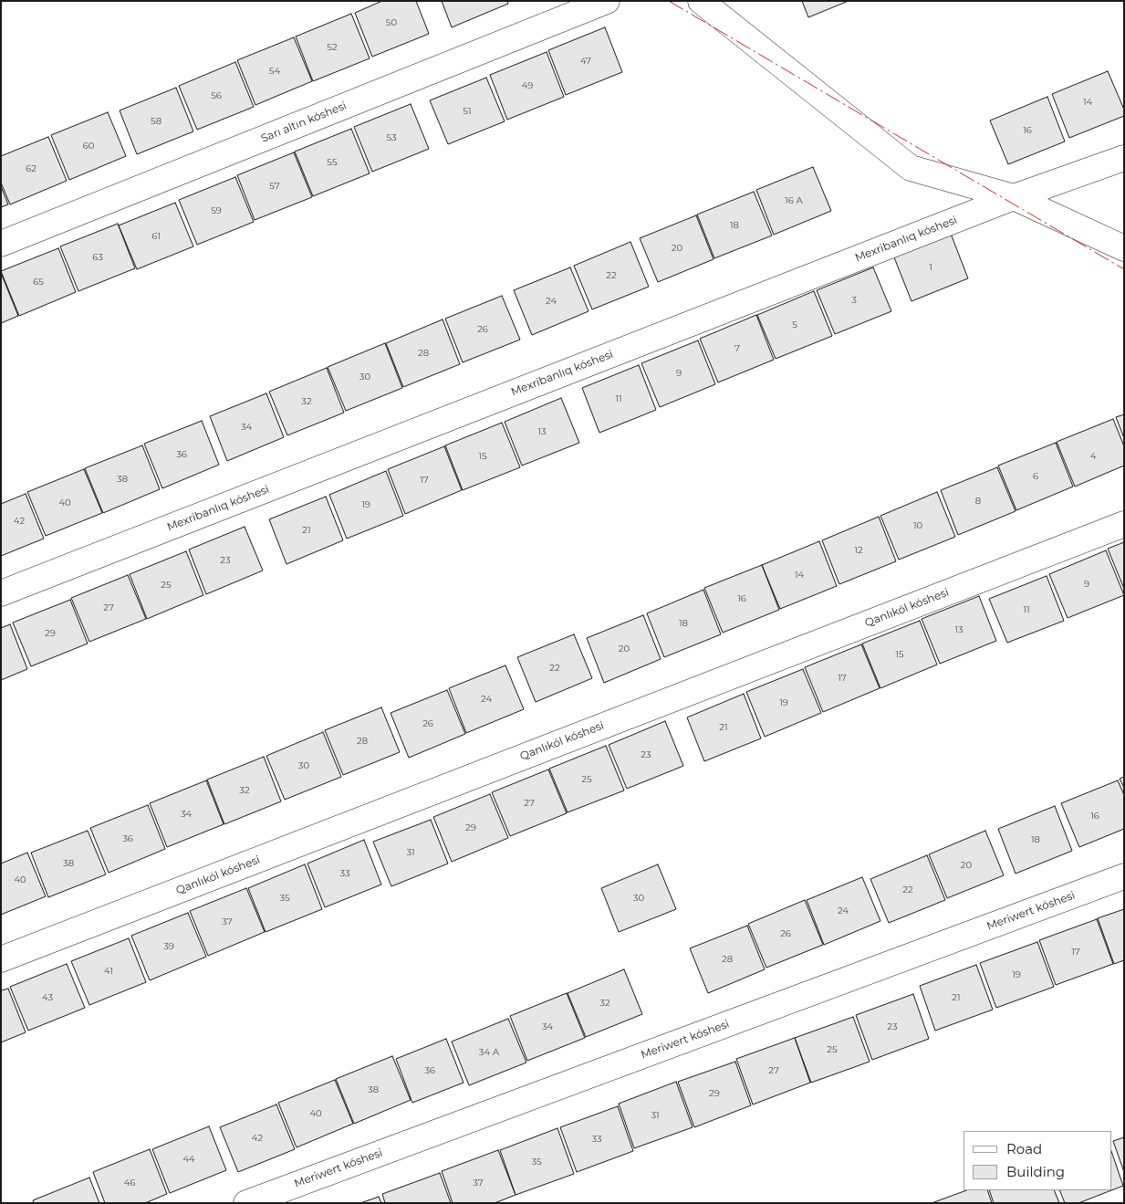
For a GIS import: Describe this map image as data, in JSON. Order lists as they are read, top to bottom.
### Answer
{
  "streets": {
    "street": [
      "Sarı altın kóshesi",
      "Mexribanlıq kóshesi",
      "Qanlıkól kóshesi",
      "Meriwert kóshesi"
    ]
  },
  "house_numbers": [
    "50",
    "52",
    "47",
    "54",
    "49",
    "56",
    "14",
    "51",
    "58",
    "16",
    "53",
    "60",
    "55",
    "62",
    "57",
    "16 А",
    "59",
    "18",
    "61",
    "20",
    "63",
    "1",
    "22",
    "65",
    "3",
    "24",
    "5",
    "26",
    "7",
    "28",
    "9",
    "30",
    "11",
    "32",
    "34",
    "13",
    "36",
    "15",
    "4",
    "6",
    "38",
    "17",
    "8",
    "40",
    "19",
    "42",
    "10",
    "21",
    "12",
    "23",
    "14",
    "9",
    "25",
    "16",
    "27",
    "11",
    "18",
    "13",
    "29",
    "20",
    "15",
    "22",
    "17",
    "24",
    "19",
    "26",
    "21",
    "28",
    "23",
    "30",
    "25",
    "32",
    "27",
    "34",
    "16",
    "29",
    "36",
    "18",
    "31",
    "38",
    "20",
    "33",
    "40",
    "22",
    "35",
    "30",
    "24",
    "37",
    "26",
    "39",
    "17",
    "28",
    "41",
    "19",
    "43",
    "21",
    "32",
    "34",
    "23",
    "25",
    "34 А",
    "36",
    "27",
    "38",
    "29",
    "40",
    "31",
    "42",
    "33",
    "44",
    "35",
    "46",
    "37"
  ],
  "legend": ["Road", "Building"]
}
